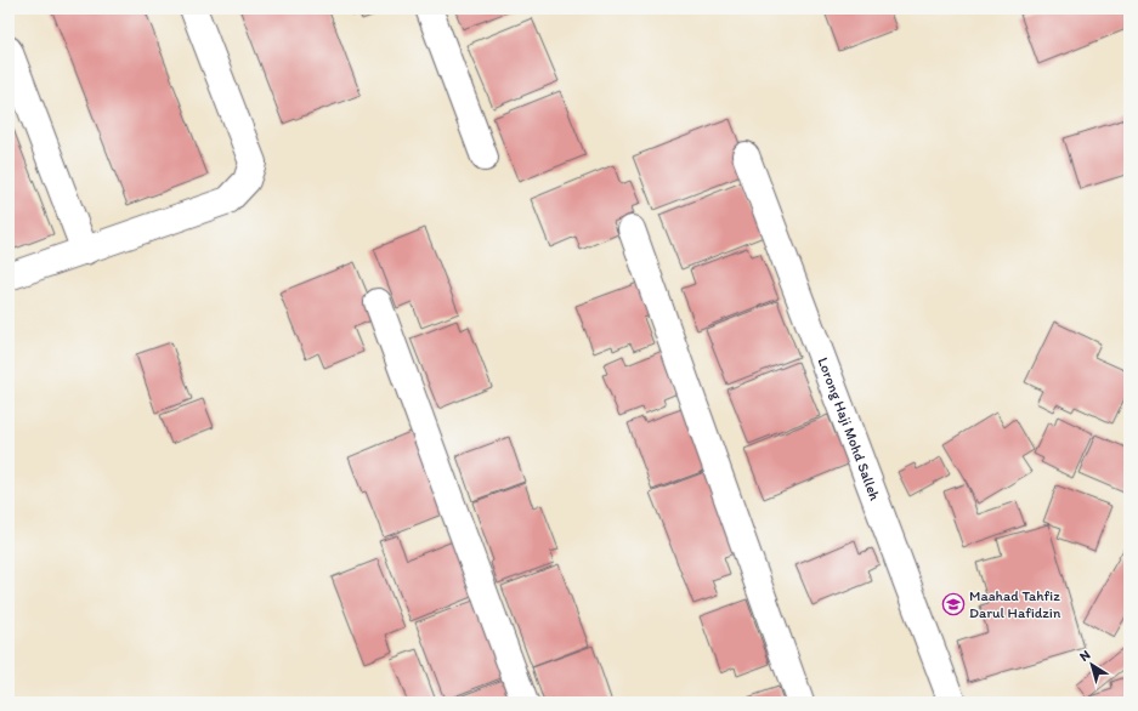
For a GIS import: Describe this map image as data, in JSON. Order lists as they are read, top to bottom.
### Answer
{
  "streets": {
    "street": ["Lorong Haji Mohd Salleh"]
  },
  "places": {
    "school or university": ["Maahad Tahfiz Darul Hafidzin"]
  },
  "north": "top left"
}
